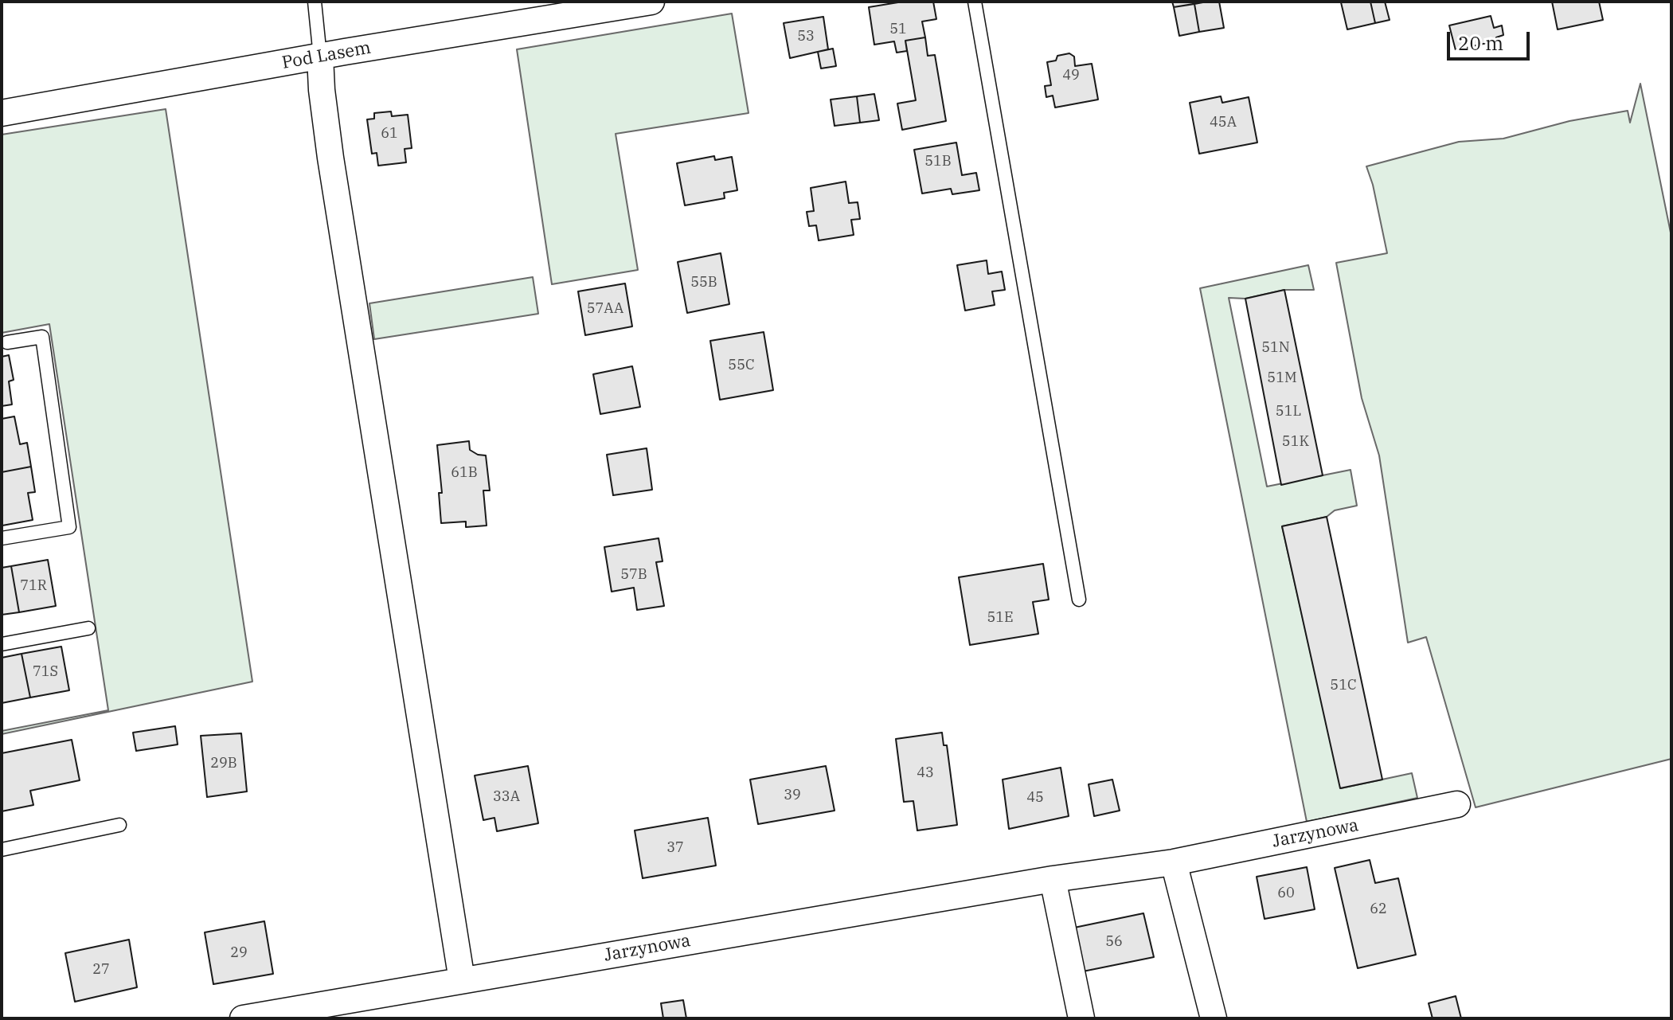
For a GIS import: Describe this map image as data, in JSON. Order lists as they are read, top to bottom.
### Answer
{
  "streets": {
    "street": ["Pod Lasem", "Jarzynowa"]
  },
  "house_numbers": [
    "51",
    "53",
    "49",
    "45A",
    "61",
    "51B",
    "55B",
    "57AA",
    "51N",
    "55C",
    "51M",
    "51L",
    "51K",
    "61B",
    "57B",
    "71R",
    "51E",
    "71S",
    "51C",
    "29B",
    "43",
    "39",
    "33A",
    "45",
    "37",
    "60",
    "62",
    "56",
    "29",
    "27"
  ],
  "scale_bar": "20 m"
}
